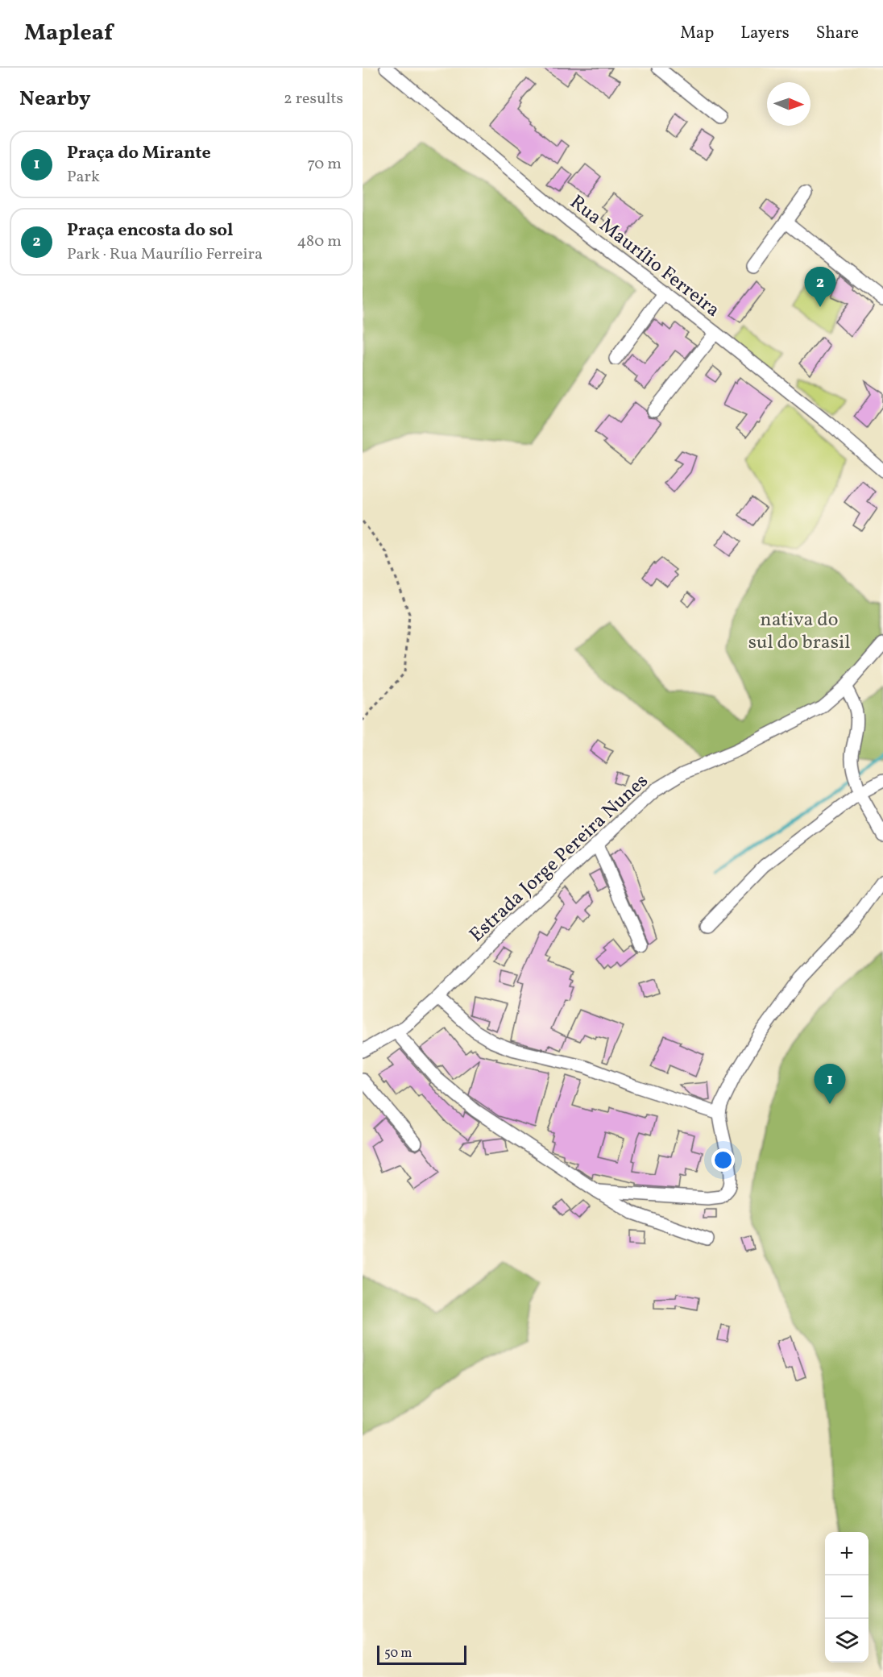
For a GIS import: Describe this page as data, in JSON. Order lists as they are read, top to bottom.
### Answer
{
  "streets": {
    "street": ["Rua Maurílio Ferreira", "Estrada Jorge Pereira Nunes"]
  },
  "parks": ["nativa do sul do brasil"],
  "scale_bar": "50 m",
  "north": "right",
  "page": {
    "header": "Mapleaf",
    "nav": ["Map", "Layers", "Share"],
    "heading": ["Nearby", "2 results"],
    "list": [
      {
        "mark": "1",
        "name": "Praça do Mirante",
        "note": "Park",
        "value": "70 m"
      },
      {
        "mark": "2",
        "name": "Praça encosta do sol",
        "note": "Park · Rua Maurílio Ferreira",
        "value": "480 m"
      }
    ],
    "pins": ["2", "1"],
    "map_buttons": ["+", "−"],
    "scale": "50 m"
  }
}
